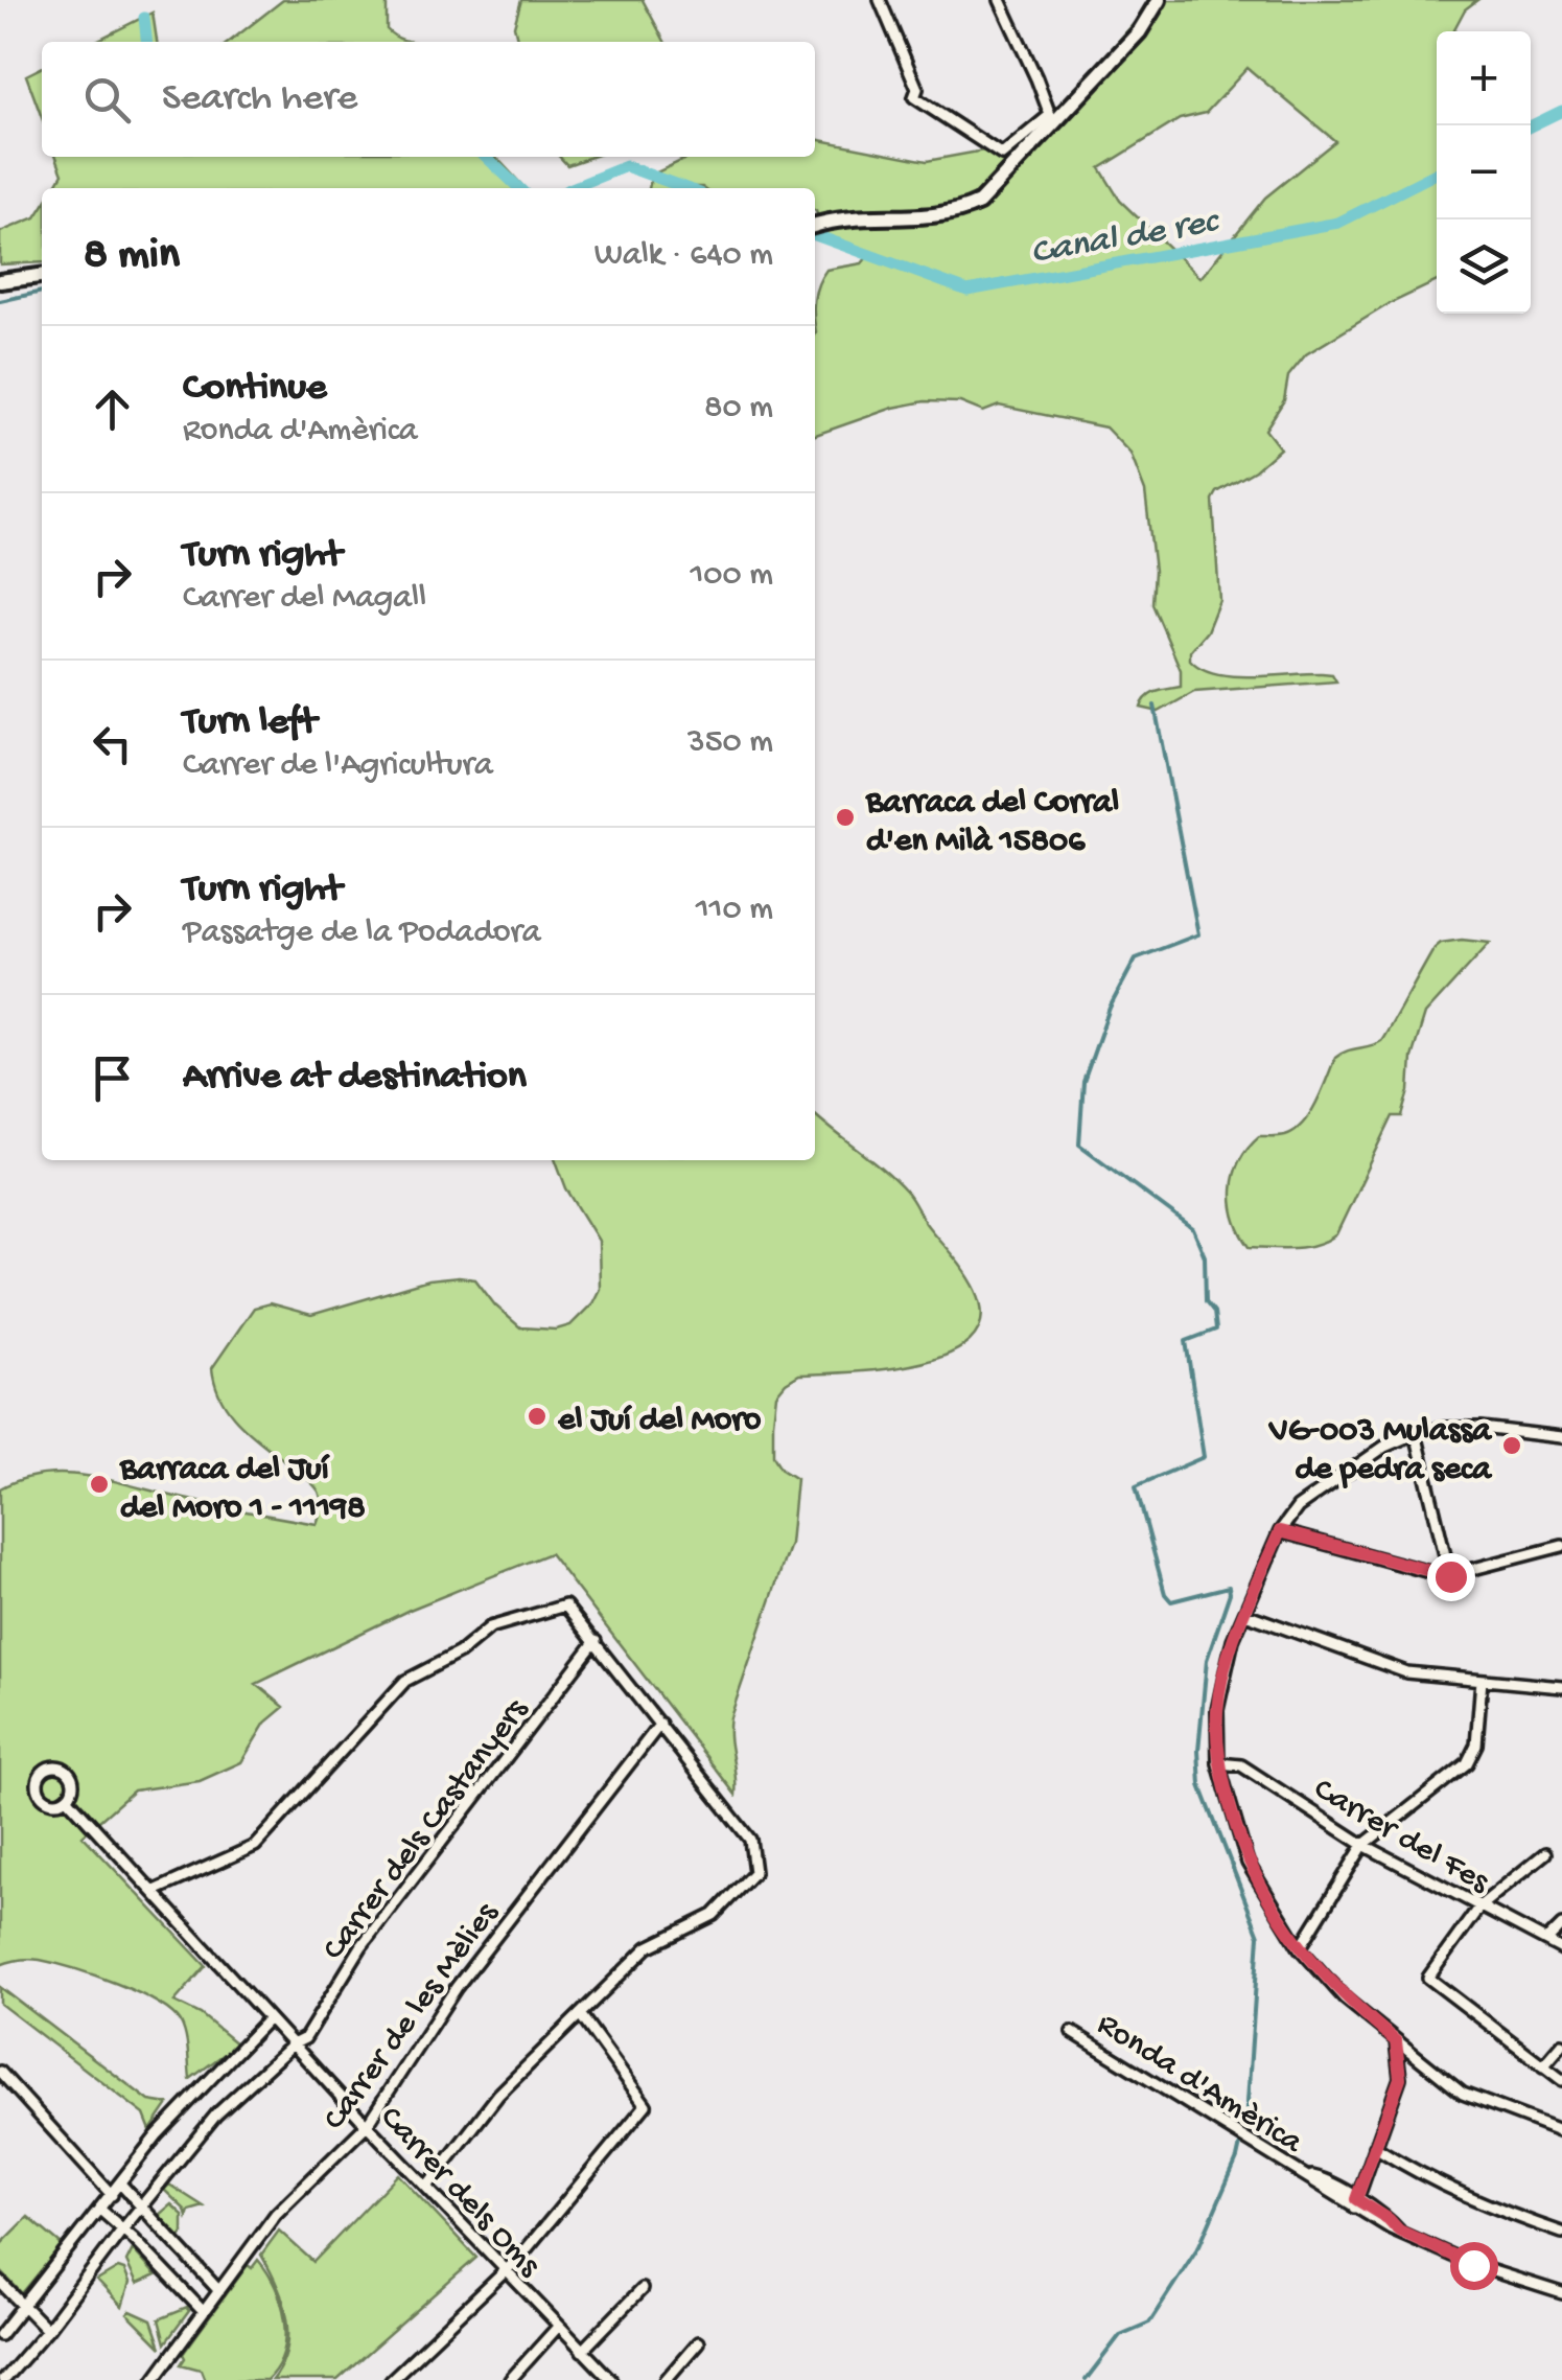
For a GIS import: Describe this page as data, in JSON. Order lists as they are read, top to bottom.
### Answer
{
  "streets": {
    "street": [
      "Carrer dels Castanyers",
      "Carrer del Fes",
      "Carrer de les Mèlies",
      "Ronda d'Amèrica",
      "Carrer dels Oms"
    ]
  },
  "crossings": [
    ["Carrer dels Castanyers", "Carrer dels Oms"],
    ["Carrer de les Mèlies", "Carrer dels Oms"]
  ],
  "water": ["Canal de rec"],
  "places": [
    "Barraca del Corral d'en Milà 15806",
    "el Juí del Moro",
    "VG-003 Mulassa de pedra seca",
    "Barraca del Juí del Moro 1 - 11198"
  ],
  "page": {
    "map_buttons": ["+", "−"],
    "search": "Search here",
    "heading": ["8 min", "Walk · 640 m"],
    "list": [
      ["Continue", "Ronda d'Amèrica", "80 m"],
      ["Turn right", "Carrer del Magall", "100 m"],
      ["Turn left", "Carrer de l'Agricultura", "350 m"],
      ["Turn right", "Passatge de la Podadora", "110 m"],
      "Arrive at destination"
    ]
  }
}
